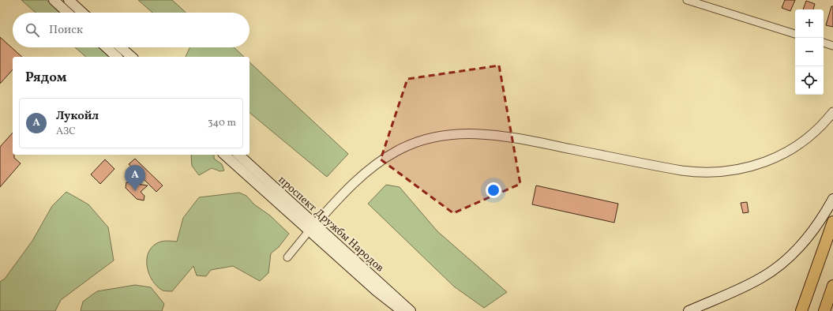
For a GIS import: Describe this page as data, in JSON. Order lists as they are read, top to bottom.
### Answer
{
  "streets": {
    "main road": ["проспект Дружбы Народов"]
  },
  "page": {
    "map_buttons": ["+", "−"],
    "search": "Поиск",
    "heading": "Рядом",
    "list": [
      {
        "mark": "A",
        "name": "Лукойл",
        "note": "АЗС",
        "value": "340 m"
      }
    ],
    "pins": "A"
  }
}
